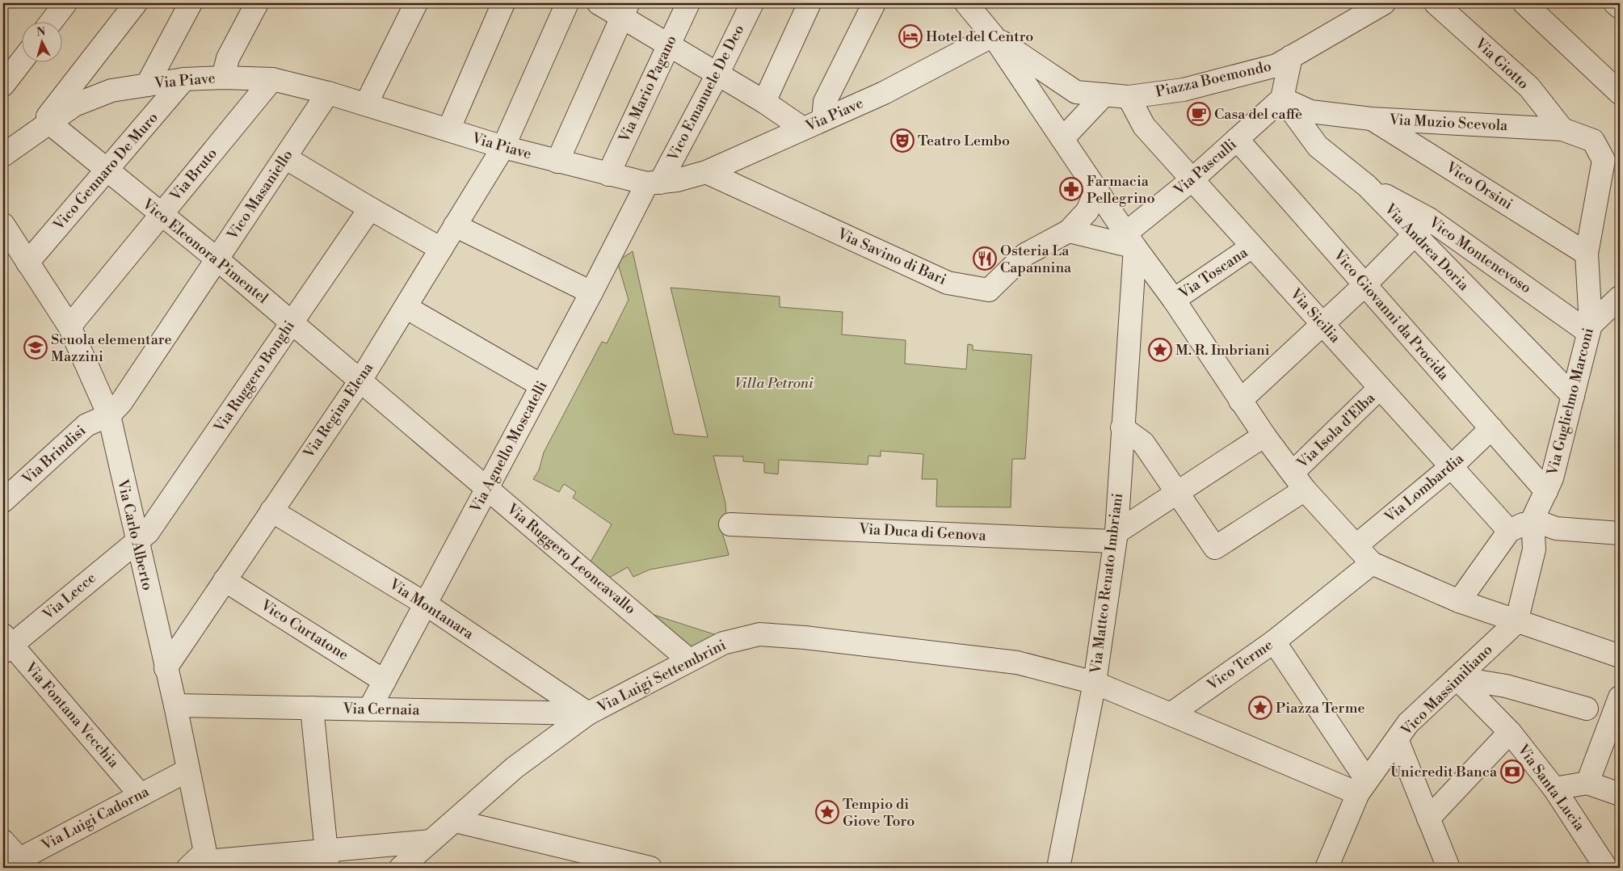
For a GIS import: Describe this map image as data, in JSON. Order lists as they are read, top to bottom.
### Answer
{
  "streets": {
    "street": [
      "Via Giotto",
      "Piazza Boemondo",
      "Via Piave",
      "Via Mario Pagano",
      "Vico Emanuele De Deo",
      "Via Muzio Scevola",
      "Via Pasculli",
      "Vico Gennaro De Muro",
      "Via Bruto",
      "Vico Orsini",
      "Vico Masaniello",
      "Via Andrea Doria",
      "Vico Eleonora Pimentel",
      "Vico Montenevoso",
      "Via Savino di Bari",
      "Via Toscana",
      "Vico Giovanni da Procida",
      "Via Sicilia",
      "Via Ruggero Bonghi",
      "Via Guglielmo Marconi",
      "Via Regina Elena",
      "Via Isola d'Elba",
      "Via Agnello Moscatelli",
      "Via Brindisi",
      "Via Lombardia",
      "Via Duca di Genova",
      "Via Carlo Alberto",
      "Via Ruggero Leoncavallo",
      "Via Matteo Renato Imbriani",
      "Via Lecce",
      "Via Montanara",
      "Vico Curtatone",
      "Vico Terme",
      "Via Luigi Settembrini",
      "Vico Massimiliano",
      "Via Cernaia",
      "Via Fontana Vecchia",
      "Via Santa Lucia",
      "Via Luigi Cadorna"
    ]
  },
  "crossings": [
    ["Via Giotto", "Via Muzio Scevola"],
    ["Piazza Boemondo", "Via Piave"],
    ["Piazza Boemondo", "Via Muzio Scevola"],
    ["Piazza Boemondo", "Via Pasculli"],
    ["Piazza Boemondo", "Via Andrea Doria"],
    ["Piazza Boemondo", "Via Sicilia"],
    ["Via Piave", "Via Mario Pagano"],
    ["Via Piave", "Vico Emanuele De Deo"],
    ["Via Piave", "Vico Gennaro De Muro"],
    ["Via Piave", "Via Bruto"],
    ["Via Piave", "Vico Masaniello"],
    ["Via Piave", "Vico Eleonora Pimentel"],
    ["Via Piave", "Via Savino di Bari"],
    ["Via Piave", "Via Regina Elena"],
    ["Via Piave", "Via Agnello Moscatelli"],
    ["Vico Emanuele De Deo", "Via Agnello Moscatelli"],
    ["Via Muzio Scevola", "Via Pasculli"],
    ["Via Muzio Scevola", "Vico Orsini"],
    ["Via Muzio Scevola", "Via Andrea Doria"],
    ["Via Muzio Scevola", "Via Guglielmo Marconi"],
    ["Via Pasculli", "Via Andrea Doria"],
    ["Via Pasculli", "Vico Giovanni da Procida"],
    ["Via Pasculli", "Via Sicilia"],
    ["Via Pasculli", "Via Matteo Renato Imbriani"],
    ["Vico Gennaro De Muro", "Vico Eleonora Pimentel"],
    ["Vico Gennaro De Muro", "Via Carlo Alberto"],
    ["Via Bruto", "Vico Eleonora Pimentel"],
    ["Via Bruto", "Via Carlo Alberto"],
    ["Vico Orsini", "Via Guglielmo Marconi"],
    ["Vico Masaniello", "Vico Eleonora Pimentel"],
    ["Vico Masaniello", "Via Brindisi"],
    ["Vico Masaniello", "Via Carlo Alberto"],
    ["Via Andrea Doria", "Vico Montenevoso"],
    ["Via Andrea Doria", "Via Guglielmo Marconi"],
    ["Vico Eleonora Pimentel", "Via Ruggero Bonghi"],
    ["Vico Eleonora Pimentel", "Via Regina Elena"],
    ["Vico Eleonora Pimentel", "Via Ruggero Leoncavallo"],
    ["Vico Montenevoso", "Via Guglielmo Marconi"],
    ["Via Toscana", "Via Sicilia"],
    ["Vico Giovanni da Procida", "Via Guglielmo Marconi"],
    ["Vico Giovanni da Procida", "Via Lombardia"],
    ["Via Sicilia", "Via Isola d'Elba"],
    ["Via Sicilia", "Via Lombardia"],
    ["Via Ruggero Bonghi", "Via Carlo Alberto"],
    ["Via Ruggero Bonghi", "Via Lecce"],
    ["Via Guglielmo Marconi", "Vico Massimiliano"],
    ["Via Regina Elena", "Via Carlo Alberto"],
    ["Via Regina Elena", "Via Ruggero Leoncavallo"],
    ["Via Regina Elena", "Via Montanara"],
    ["Via Regina Elena", "Vico Curtatone"],
    ["Via Agnello Moscatelli", "Via Ruggero Leoncavallo"],
    ["Via Agnello Moscatelli", "Via Montanara"],
    ["Via Agnello Moscatelli", "Vico Curtatone"],
    ["Via Agnello Moscatelli", "Via Cernaia"],
    ["Via Brindisi", "Via Carlo Alberto"],
    ["Via Duca di Genova", "Via Matteo Renato Imbriani"],
    ["Via Carlo Alberto", "Via Lecce"],
    ["Via Carlo Alberto", "Via Cernaia"],
    ["Via Carlo Alberto", "Via Luigi Cadorna"],
    ["Via Ruggero Leoncavallo", "Via Luigi Settembrini"],
    ["Via Matteo Renato Imbriani", "Via Luigi Settembrini"],
    ["Via Lecce", "Via Fontana Vecchia"],
    ["Via Montanara", "Via Luigi Settembrini"],
    ["Via Montanara", "Via Cernaia"],
    ["Via Luigi Settembrini", "Via Cernaia"],
    ["Vico Massimiliano", "Via Santa Lucia"],
    ["Via Fontana Vecchia", "Via Luigi Cadorna"]
  ],
  "parks": ["Villa Petroni"],
  "places": {
    "hotel": ["Hotel del Centro"],
    "cafe": ["Casa del caffè"],
    "theatre": ["Teatro Lembo"],
    "pharmacy": ["Farmacia Pellegrino"],
    "restaurant": ["Osteria La Capannina"],
    "school or university": ["Scuola elementare Mazzini"],
    "place": ["M. R. Imbriani", "Piazza Terme", "Tempio di Giove Toro"],
    "bank": ["Unicredit Banca"]
  },
  "north": "top"
}
